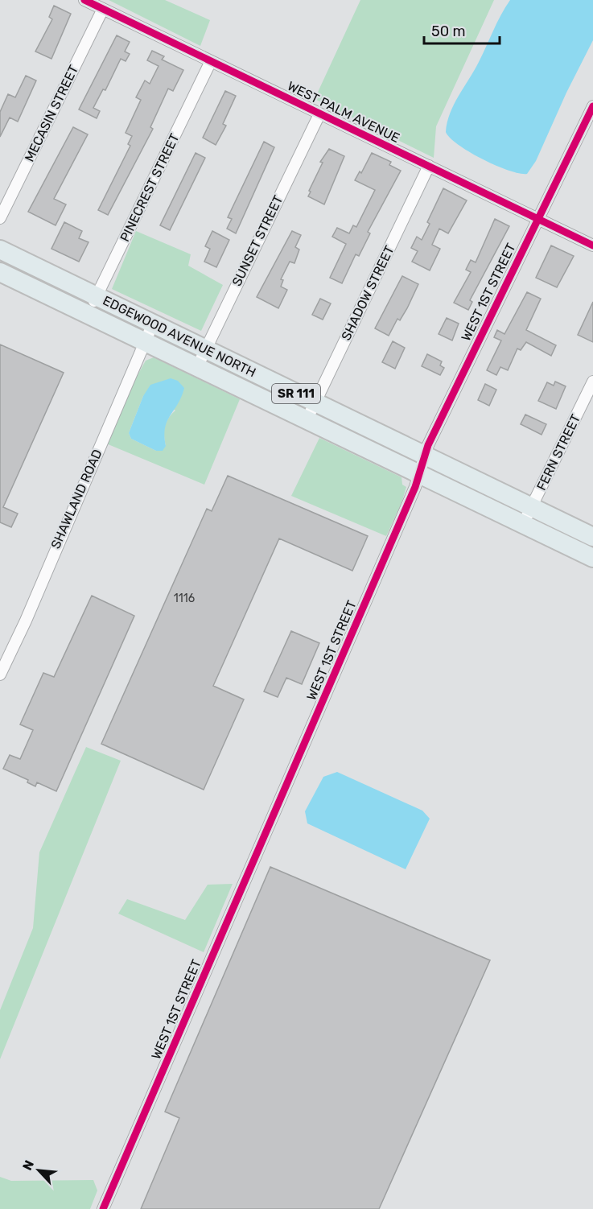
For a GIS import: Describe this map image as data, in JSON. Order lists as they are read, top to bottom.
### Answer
{
  "streets": {
    "main road": ["EDGEWOOD AVENUE NORTH", "SR 111"],
    "street": [
      "WEST PALM AVENUE",
      "MECASIN STREET",
      "PINECREST STREET",
      "SUNSET STREET",
      "WEST 1ST STREET",
      "SHADOW STREET",
      "FERN STREET",
      "SHAWLAND ROAD"
    ]
  },
  "crossings": [
    ["WEST PALM AVENUE", "MECASIN STREET"],
    ["WEST PALM AVENUE", "PINECREST STREET"],
    ["WEST PALM AVENUE", "SUNSET STREET"],
    ["WEST PALM AVENUE", "WEST 1ST STREET"],
    ["WEST PALM AVENUE", "SHADOW STREET"],
    ["PINECREST STREET", "EDGEWOOD AVENUE NORTH"],
    ["SUNSET STREET", "EDGEWOOD AVENUE NORTH"],
    ["WEST 1ST STREET", "EDGEWOOD AVENUE NORTH"],
    ["SHADOW STREET", "EDGEWOOD AVENUE NORTH"],
    ["EDGEWOOD AVENUE NORTH", "FERN STREET"],
    ["EDGEWOOD AVENUE NORTH", "SHAWLAND ROAD"]
  ],
  "house_numbers": ["1116"],
  "scale_bar": "50 m",
  "north": "top left"
}
